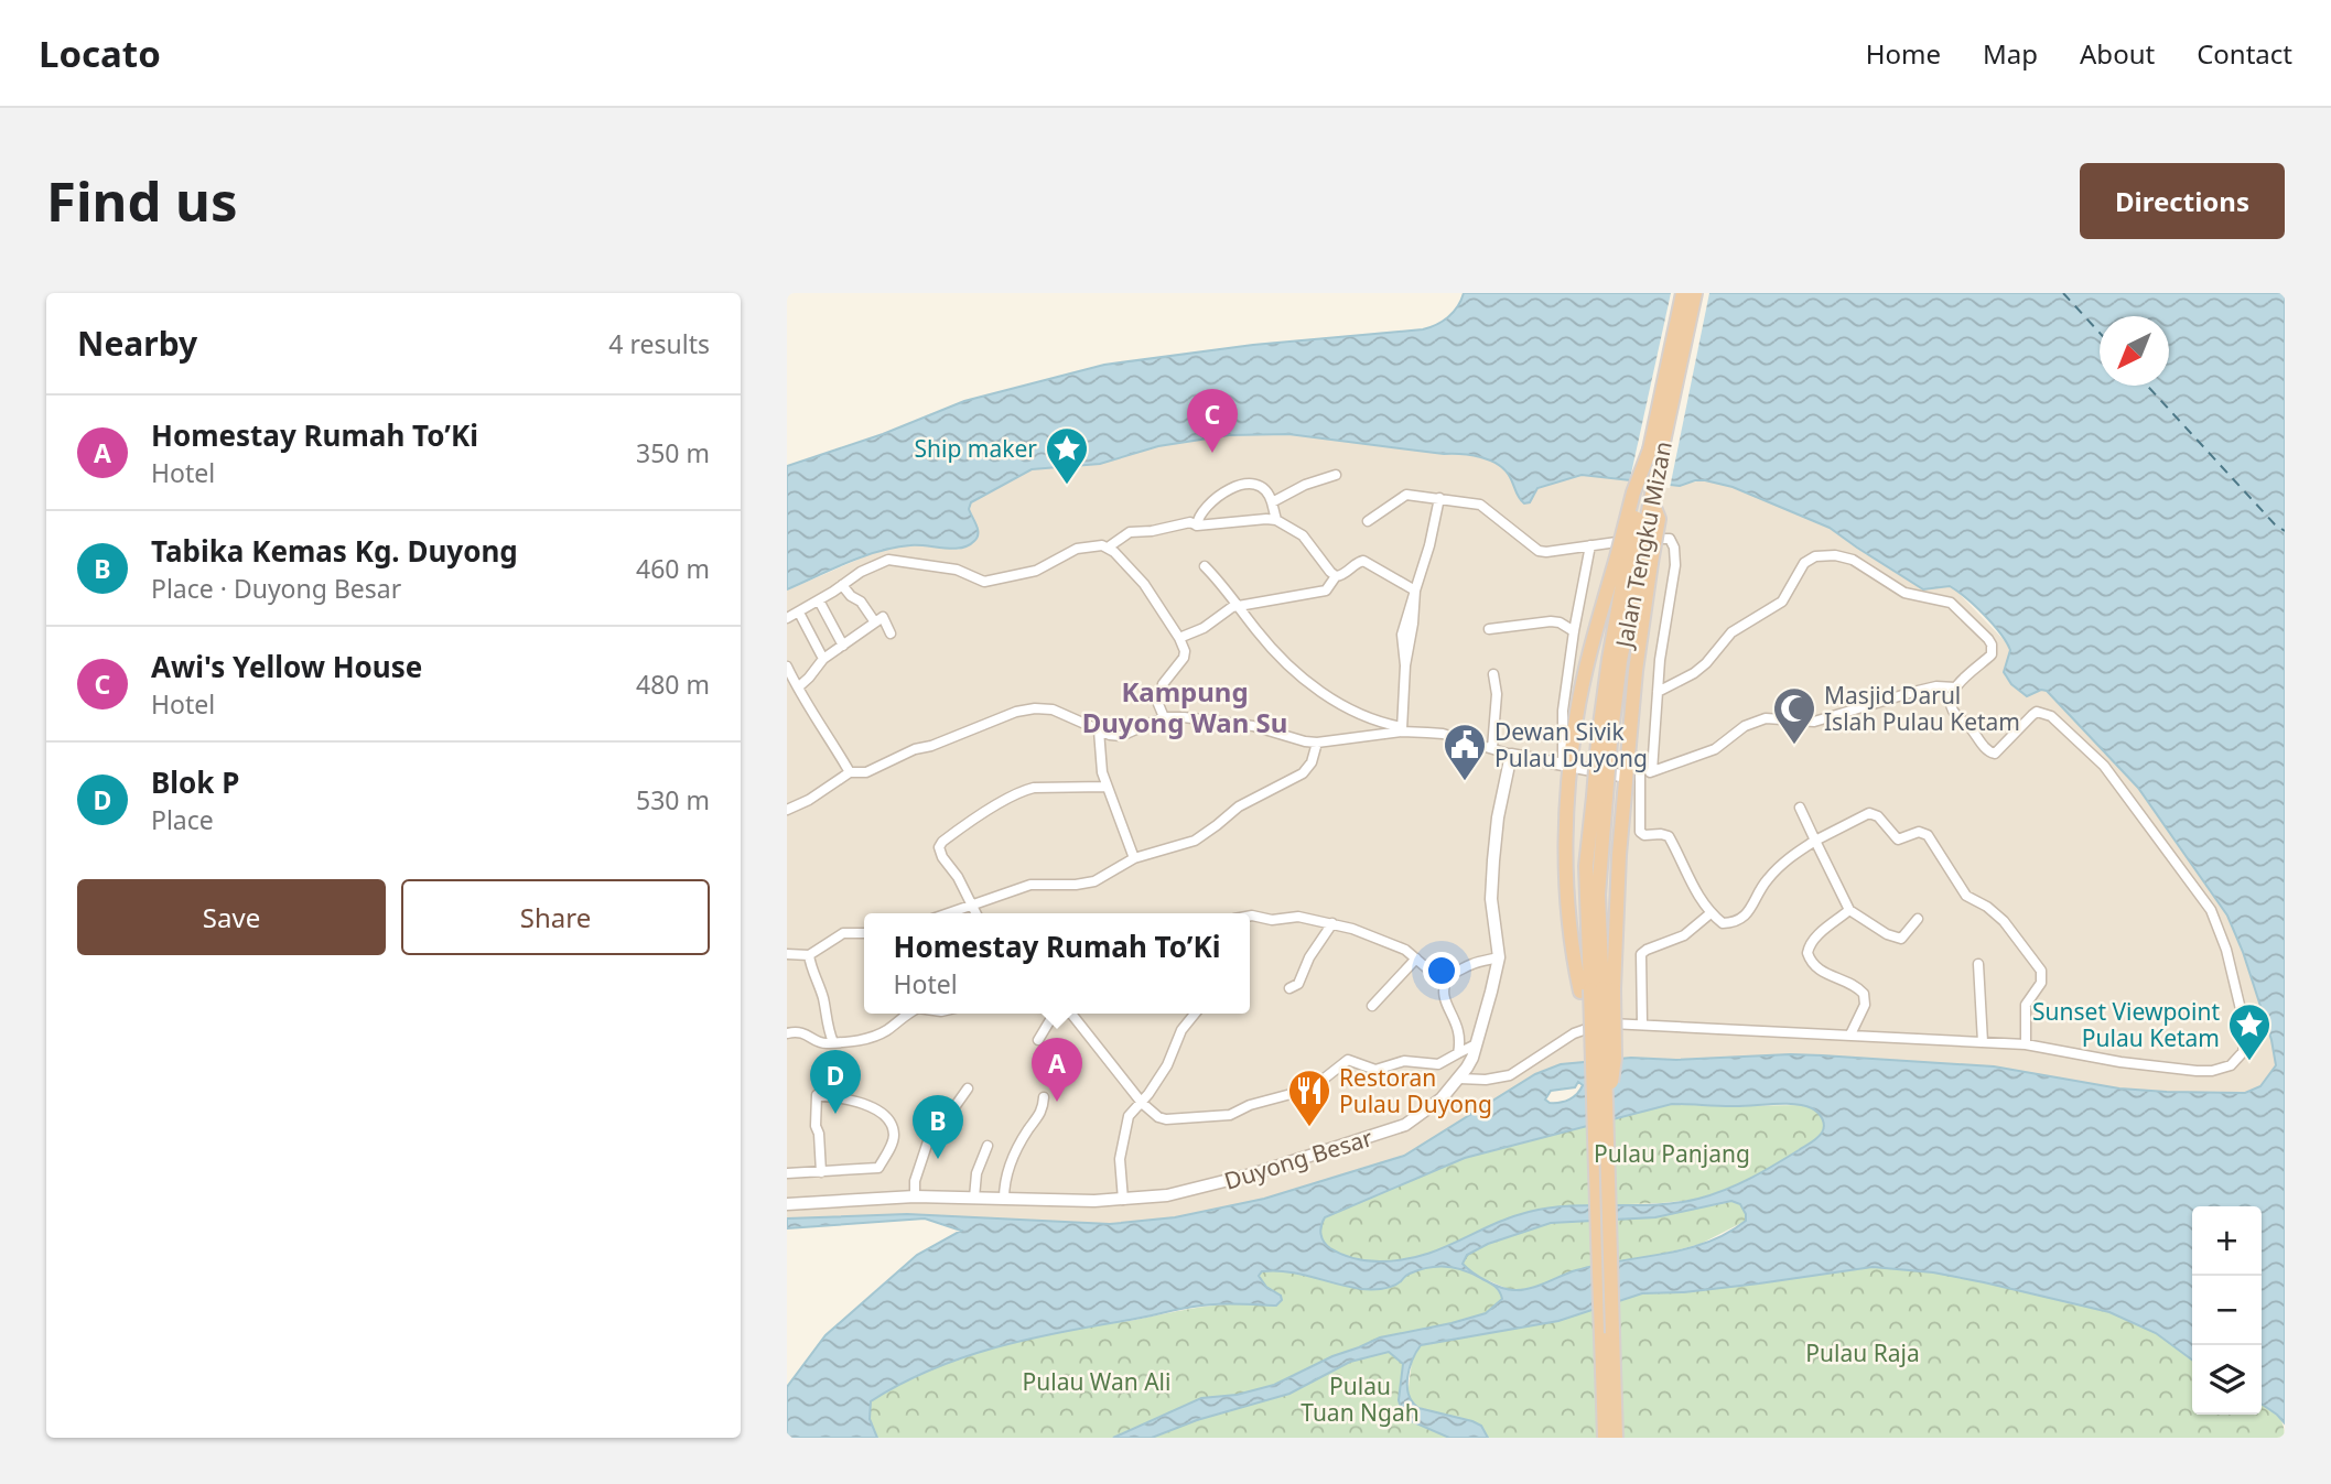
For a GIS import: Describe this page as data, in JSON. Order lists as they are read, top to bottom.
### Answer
{
  "streets": {
    "highway": ["Jalan Tengku Mizan"],
    "street": ["Duyong Besar"]
  },
  "districts": ["Kampung Duyong Wan Su"],
  "parks": [
    "Pulau Panjang",
    "Pulau Raja",
    "Pulau Wan Ali",
    "Pulau Tuan Ngah"
  ],
  "places": {
    "place": ["Ship maker", "Sunset Viewpoint Pulau Ketam"],
    "mosque": ["Masjid Darul Islah Pulau Ketam"],
    "public building": ["Dewan Sivik Pulau Duyong"],
    "restaurant": ["Restoran Pulau Duyong"]
  },
  "north": "bottom left",
  "page": {
    "header": "Locato",
    "nav": [
      "Home",
      "Map",
      "About",
      "Contact"
    ],
    "buttons": [
      "Directions",
      ["Save", "Share"]
    ],
    "title": "Find us",
    "heading": ["Nearby", "4 results"],
    "pins": [
      "C",
      "A",
      "D",
      "B"
    ],
    "list": [
      {
        "mark": "A",
        "name": "Homestay Rumah To’Ki",
        "note": "Hotel",
        "value": "350 m"
      },
      {
        "mark": "B",
        "name": "Tabika Kemas Kg. Duyong",
        "note": "Place · Duyong Besar",
        "value": "460 m"
      },
      {
        "mark": "C",
        "name": "Awi's Yellow House",
        "note": "Hotel",
        "value": "480 m"
      },
      {
        "mark": "D",
        "name": "Blok P",
        "note": "Place",
        "value": "530 m"
      }
    ],
    "popup": ["Homestay Rumah To’Ki", "Hotel"],
    "map_buttons": ["+", "−"]
  }
}
